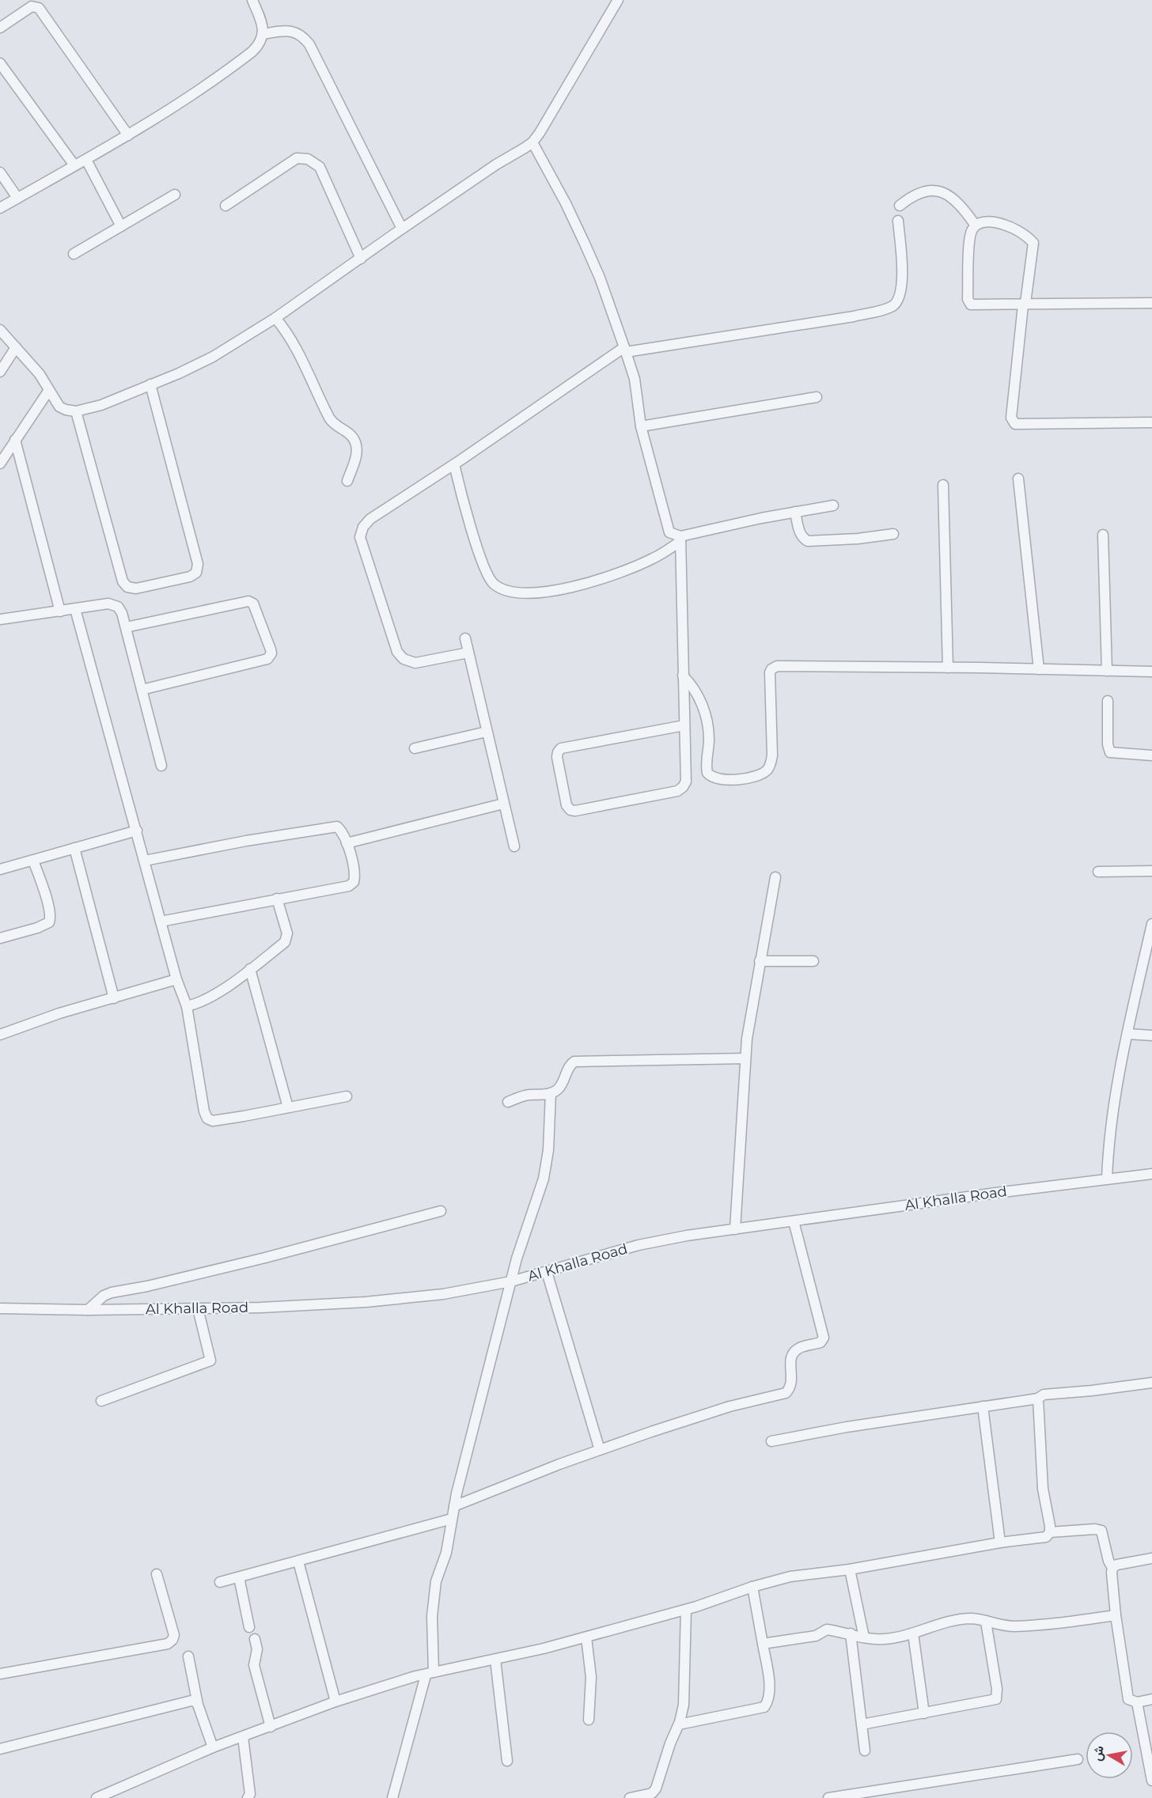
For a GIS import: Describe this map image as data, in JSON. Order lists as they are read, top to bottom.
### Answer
{
  "streets": {
    "street": ["Al Khalla Road"]
  },
  "north": "left"
}
